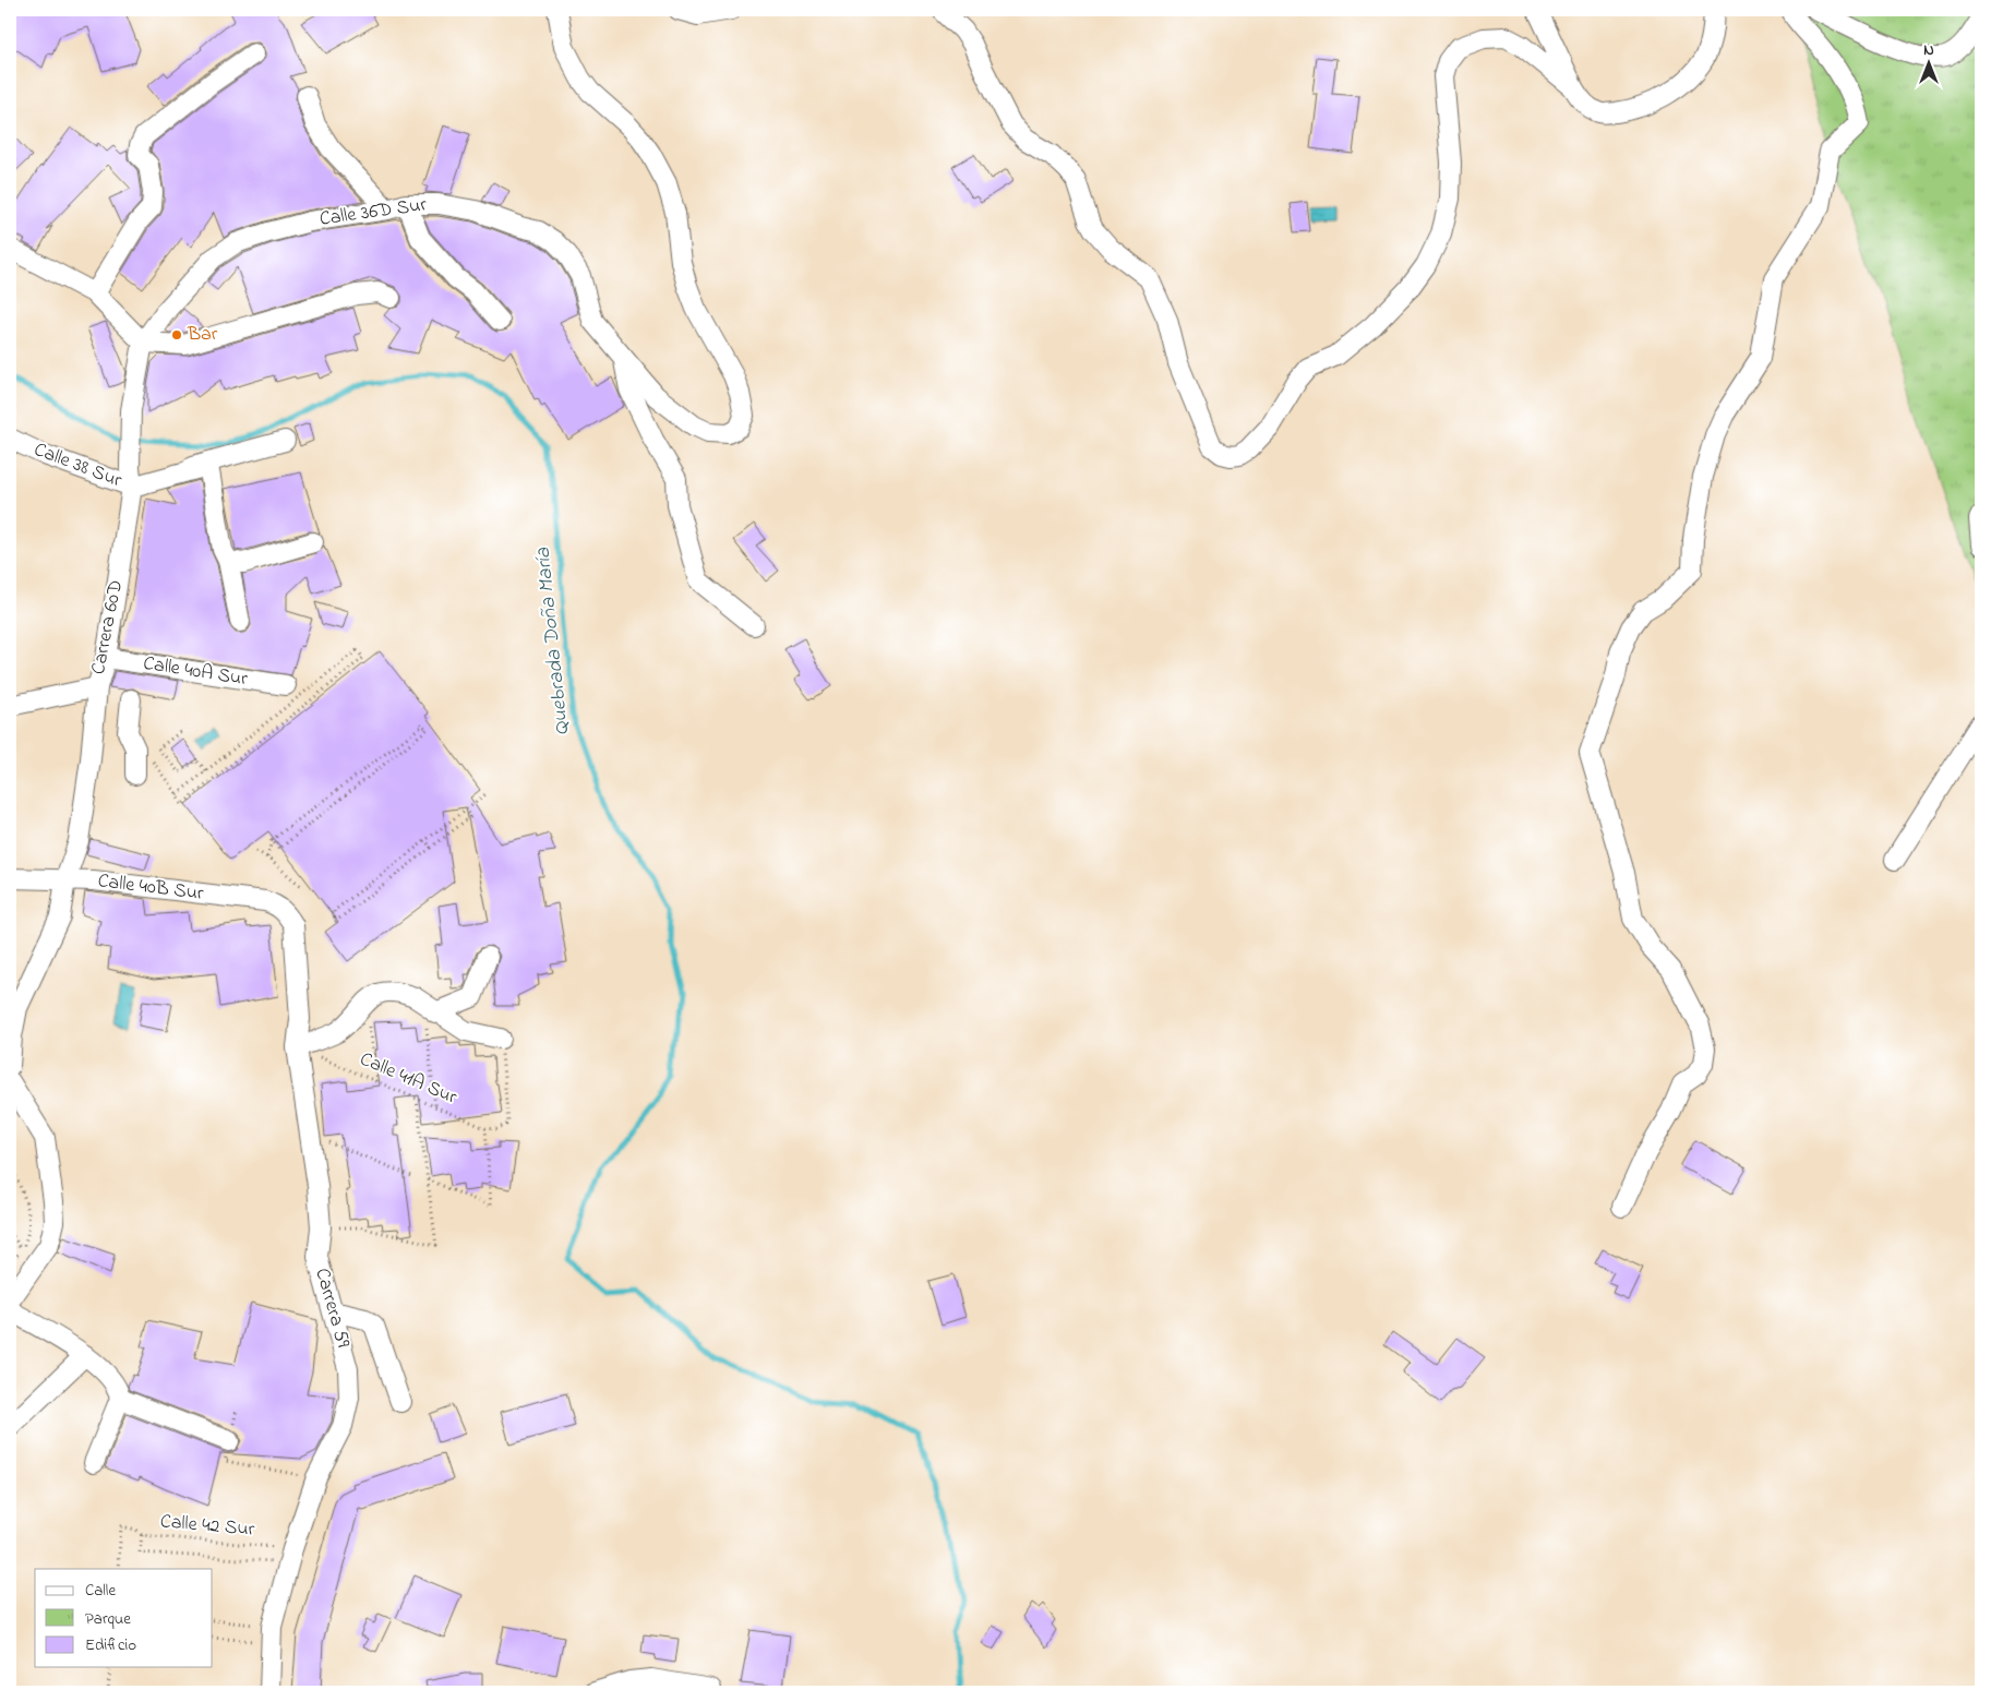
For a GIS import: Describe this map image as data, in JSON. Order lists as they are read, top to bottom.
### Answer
{
  "streets": {
    "street": [
      "Calle 36D Sur",
      "Calle 38 Sur",
      "Carrera 60D",
      "Calle 40A Sur",
      "Calle 40B Sur",
      "Carrera 59"
    ],
    "path": ["Calle 41A Sur", "Calle 42 Sur"]
  },
  "crossings": [
    ["Calle 36D Sur", "Carrera 60D"],
    ["Calle 38 Sur", "Carrera 60D"],
    ["Carrera 60D", "Calle 40A Sur"],
    ["Carrera 60D", "Calle 40B Sur"],
    ["Calle 40B Sur", "Carrera 59"],
    ["Calle 41A Sur", "Carrera 59"],
    ["Carrera 59", "Calle 42 Sur"]
  ],
  "water": ["Quebrada Doña María"],
  "places": ["Bar"],
  "legend": ["Calle", "Parque", "Edificio"],
  "north": "top"
}
